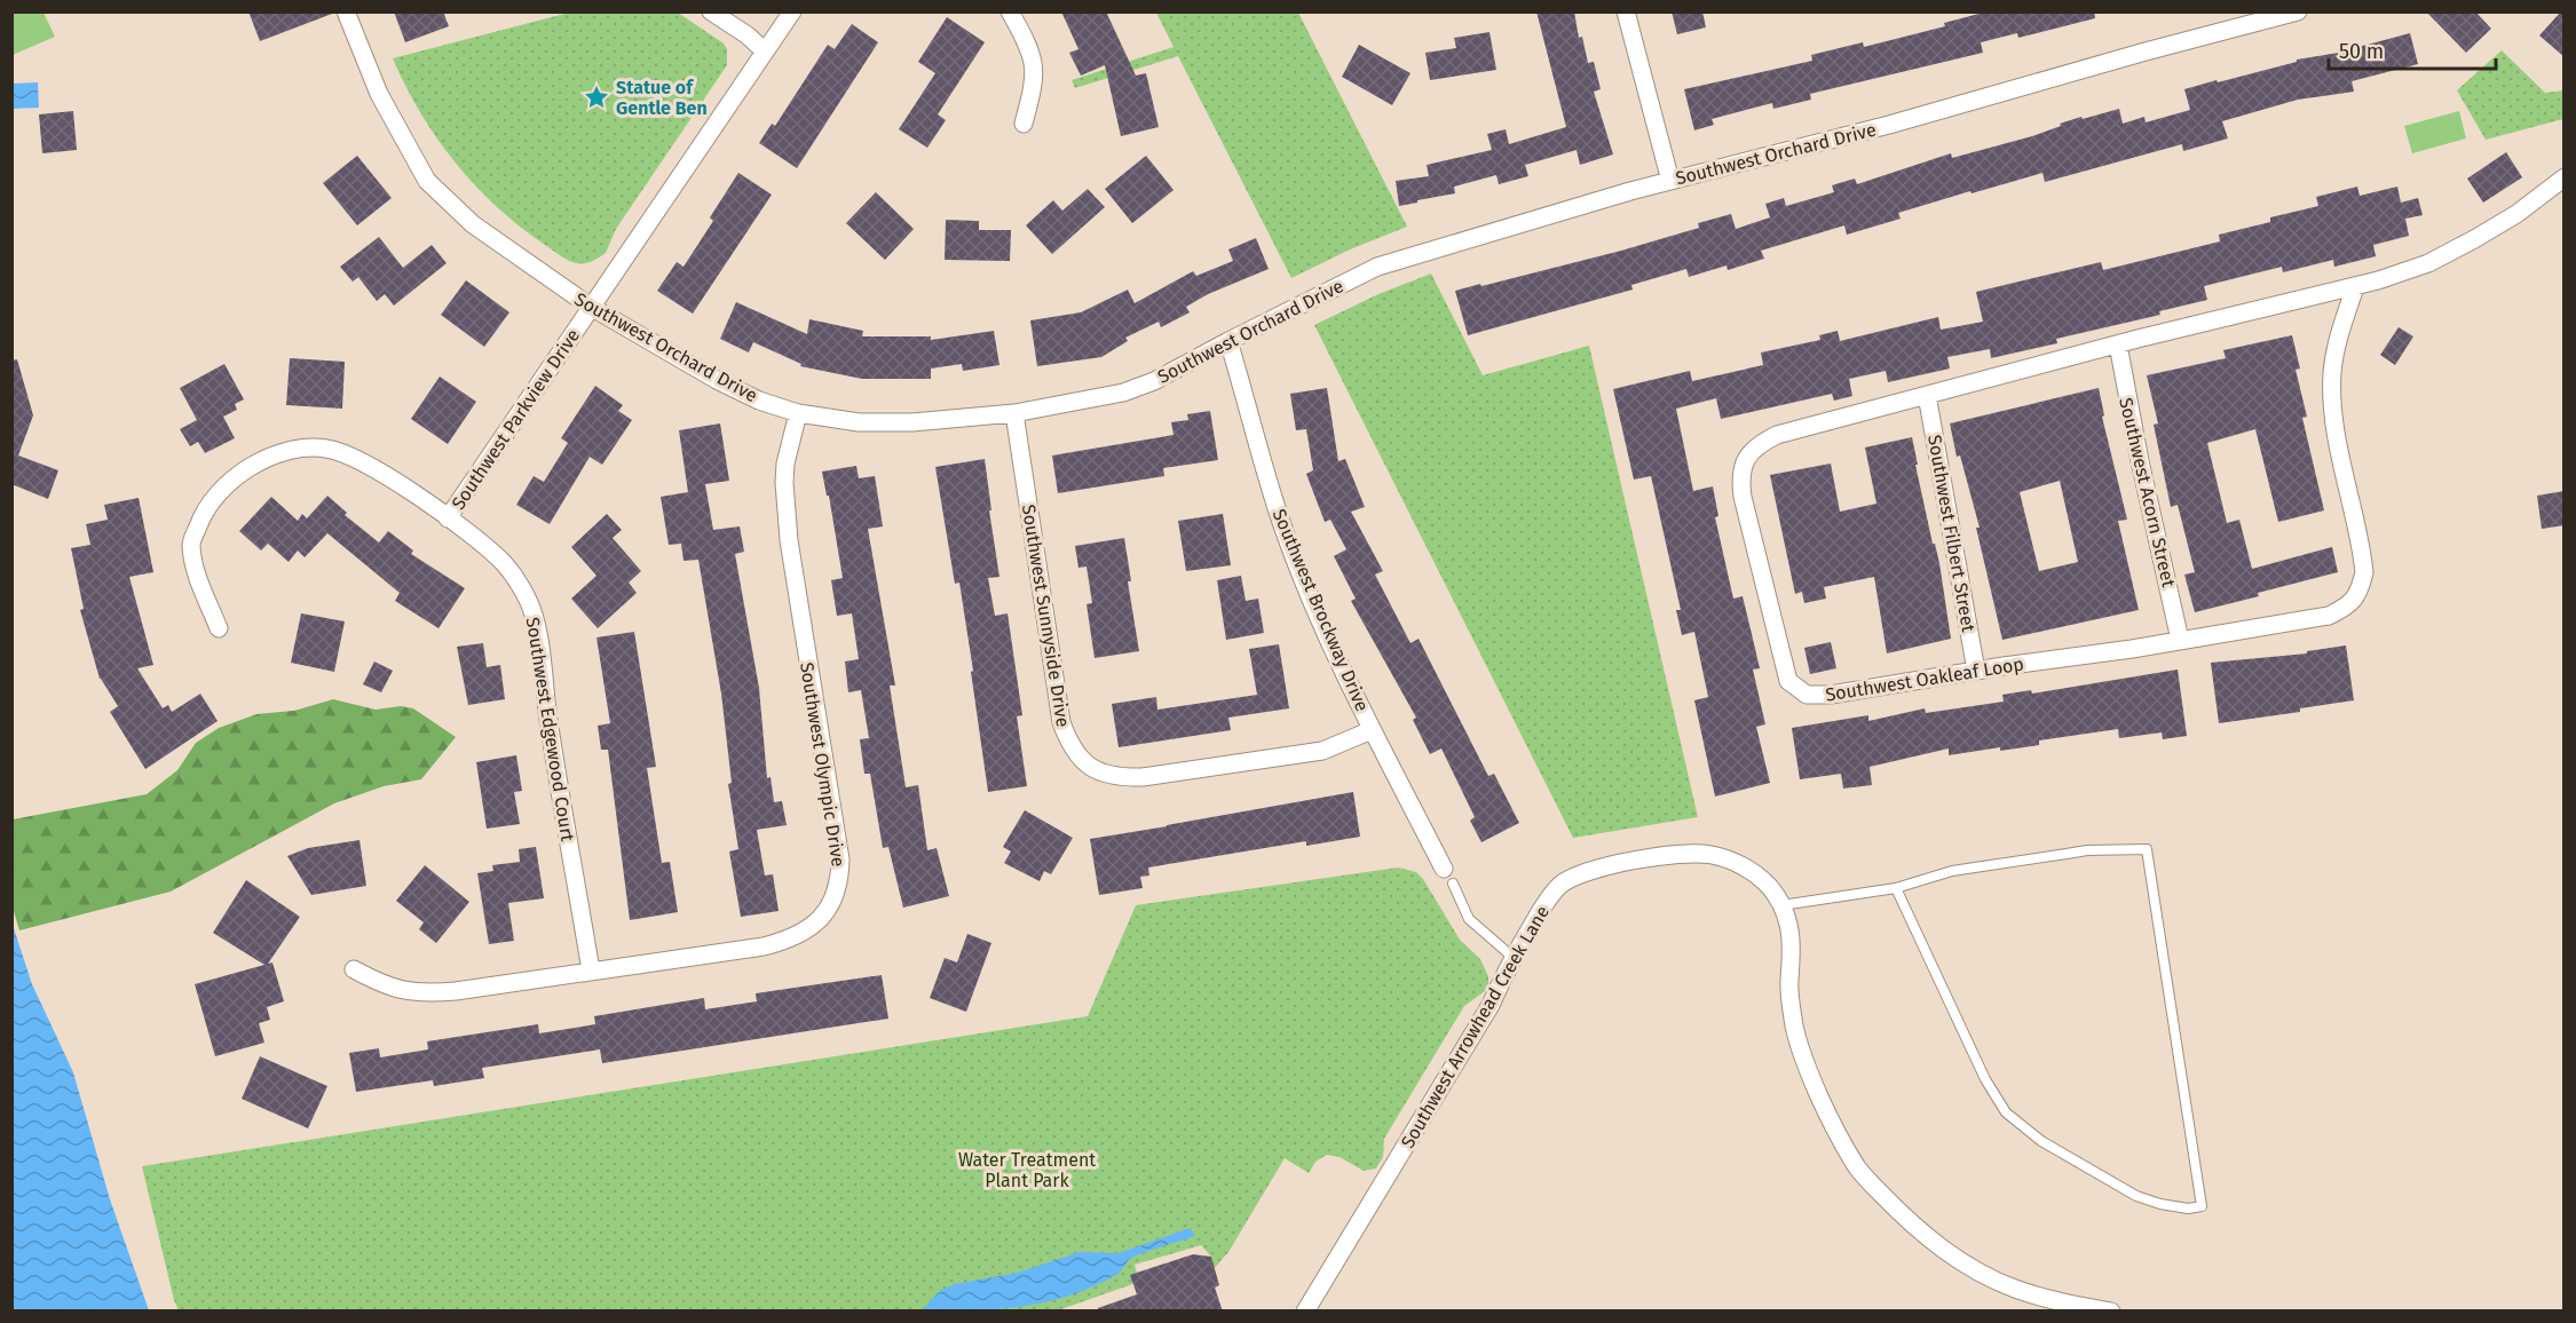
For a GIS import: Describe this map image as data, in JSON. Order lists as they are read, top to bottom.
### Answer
{
  "streets": {
    "street": [
      "Southwest Orchard Drive",
      "Southwest Parkview Drive",
      "Southwest Acorn Street",
      "Southwest Filbert Street",
      "Southwest Brockway Drive",
      "Southwest Sunnyside Drive",
      "Southwest Oakleaf Loop",
      "Southwest Edgewood Court",
      "Southwest Olympic Drive",
      "Southwest Arrowhead Creek Lane"
    ]
  },
  "crossings": [
    ["Southwest Orchard Drive", "Southwest Parkview Drive"],
    ["Southwest Orchard Drive", "Southwest Brockway Drive"],
    ["Southwest Orchard Drive", "Southwest Sunnyside Drive"],
    ["Southwest Orchard Drive", "Southwest Olympic Drive"],
    ["Southwest Parkview Drive", "Southwest Edgewood Court"],
    ["Southwest Acorn Street", "Southwest Oakleaf Loop"],
    ["Southwest Filbert Street", "Southwest Oakleaf Loop"],
    ["Southwest Brockway Drive", "Southwest Sunnyside Drive"],
    ["Southwest Edgewood Court", "Southwest Olympic Drive"]
  ],
  "parks": ["Water Treatment Plant Park"],
  "places": {
    "place": ["Statue of Gentle Ben"]
  },
  "scale_bar": "50 m"
}
